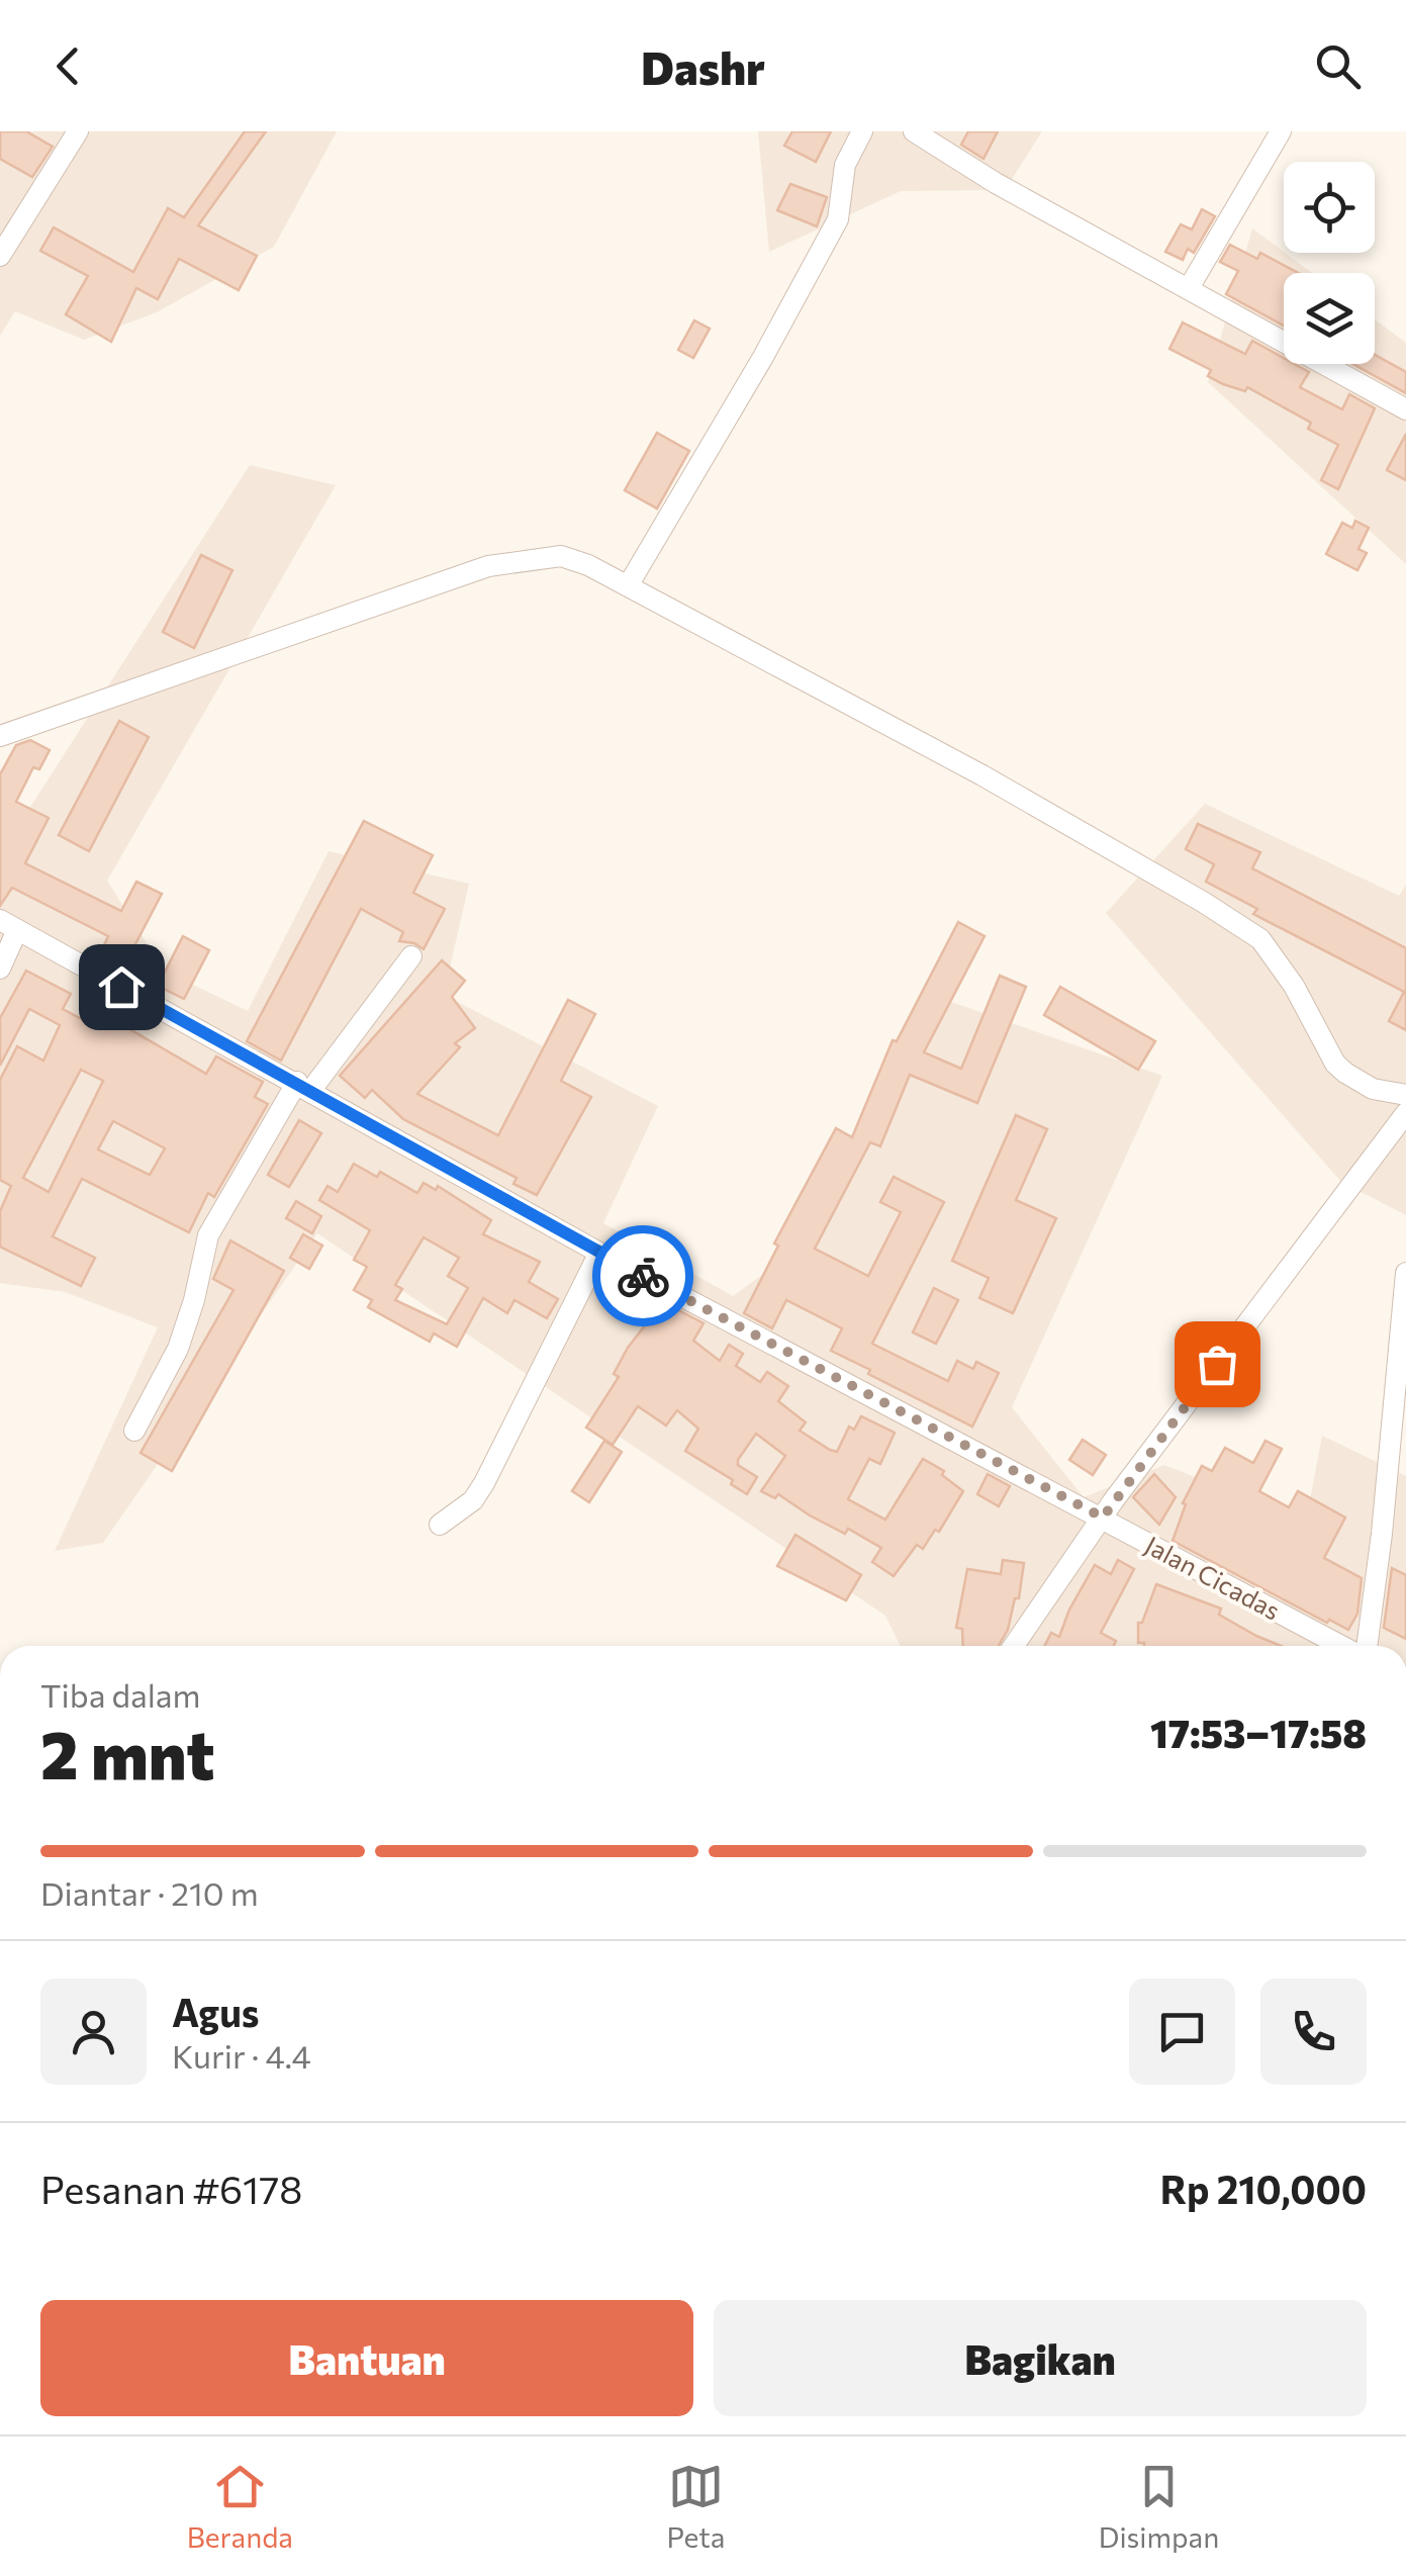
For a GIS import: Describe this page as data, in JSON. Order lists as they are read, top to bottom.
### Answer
{
  "streets": {
    "street": ["Jalan Cicadas"]
  },
  "page": {
    "header": "Dashr",
    "heading": ["2 mnt", "Tiba dalam", "17:53–17:58"],
    "panel": [
      "Agus",
      "Kurir · 4.4",
      "Pesanan #6178",
      "Rp 210,000"
    ],
    "bar": "Diantar · 210 m",
    "buttons": ["Bantuan", "Bagikan"],
    "tabs": ["Beranda", "Peta", "Disimpan"]
  }
}
